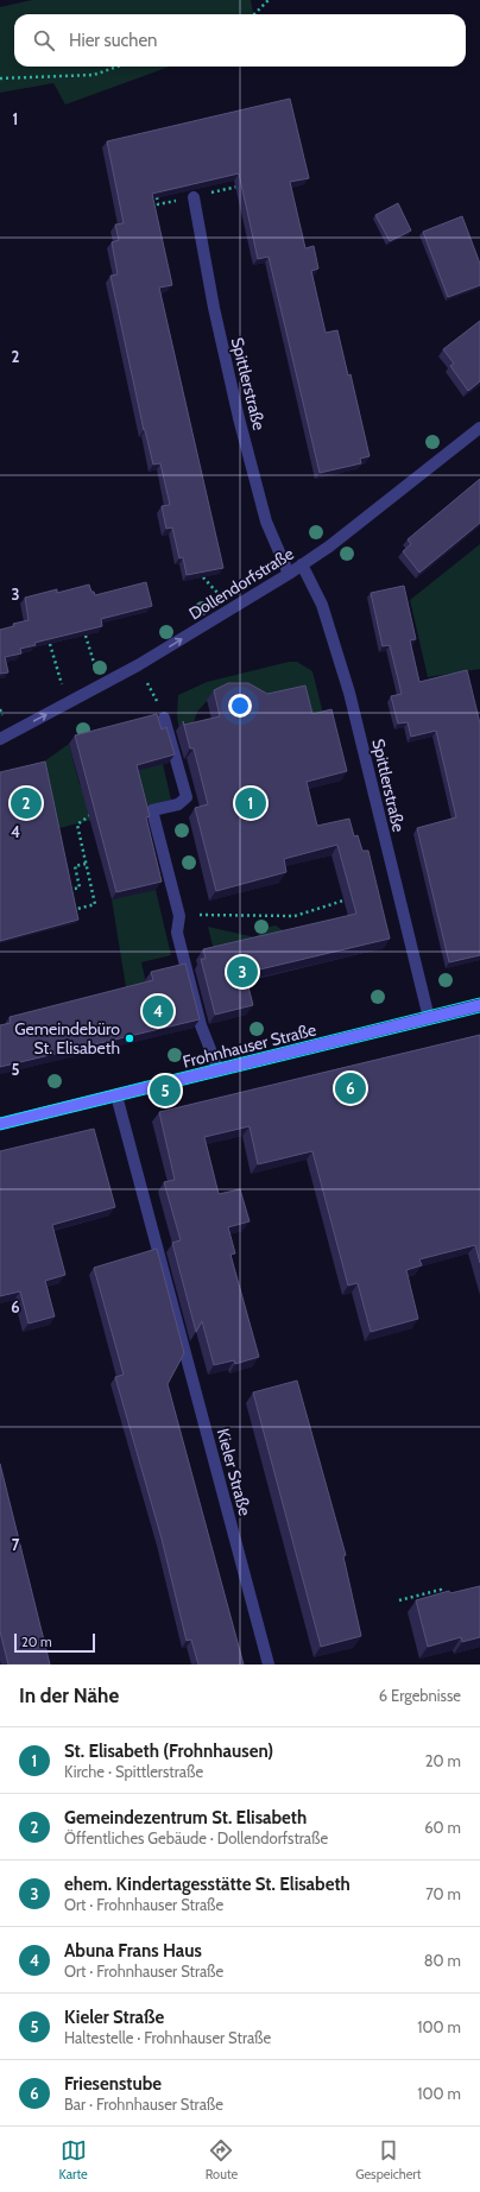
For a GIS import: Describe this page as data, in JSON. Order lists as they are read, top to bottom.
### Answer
{
  "streets": {
    "main road": ["Frohnhauser Straße"],
    "street": ["Spittlerstraße", "Dollendorfstraße", "Kieler Straße"]
  },
  "crossings": [
    ["Spittlerstraße", "Dollendorfstraße"],
    ["Spittlerstraße", "Frohnhauser Straße"],
    ["Frohnhauser Straße", "Kieler Straße"]
  ],
  "one_way": ["Dollendorfstraße"],
  "places": ["Gemeindebüro St. Elisabeth"],
  "scale_bar": "20 m",
  "page": {
    "search": "Hier suchen",
    "pins": [
      "1",
      "2",
      "3",
      "4",
      "6",
      "5"
    ],
    "scale": "20 m",
    "heading": ["In der Nähe", "6 Ergebnisse"],
    "list": [
      {
        "mark": "1",
        "name": "St. Elisabeth (Frohnhausen)",
        "note": "Kirche · Spittlerstraße",
        "value": "20 m"
      },
      {
        "mark": "2",
        "name": "Gemeindezentrum St. Elisabeth",
        "note": "Öffentliches Gebäude · Dollendorfstraße",
        "value": "60 m"
      },
      {
        "mark": "3",
        "name": "ehem. Kindertagesstätte St. Elisabeth",
        "note": "Ort · Frohnhauser Straße",
        "value": "70 m"
      },
      {
        "mark": "4",
        "name": "Abuna Frans Haus",
        "note": "Ort · Frohnhauser Straße",
        "value": "80 m"
      },
      {
        "mark": "5",
        "name": "Kieler Straße",
        "note": "Haltestelle · Frohnhauser Straße",
        "value": "100 m"
      },
      {
        "mark": "6",
        "name": "Friesenstube",
        "note": "Bar · Frohnhauser Straße",
        "value": "100 m"
      }
    ],
    "nav": ["Karte", "Route", "Gespeichert"]
  },
  "grid": {
    "rows": [
      "1",
      "2",
      "3",
      "4",
      "5",
      "6",
      "7"
    ]
  }
}
